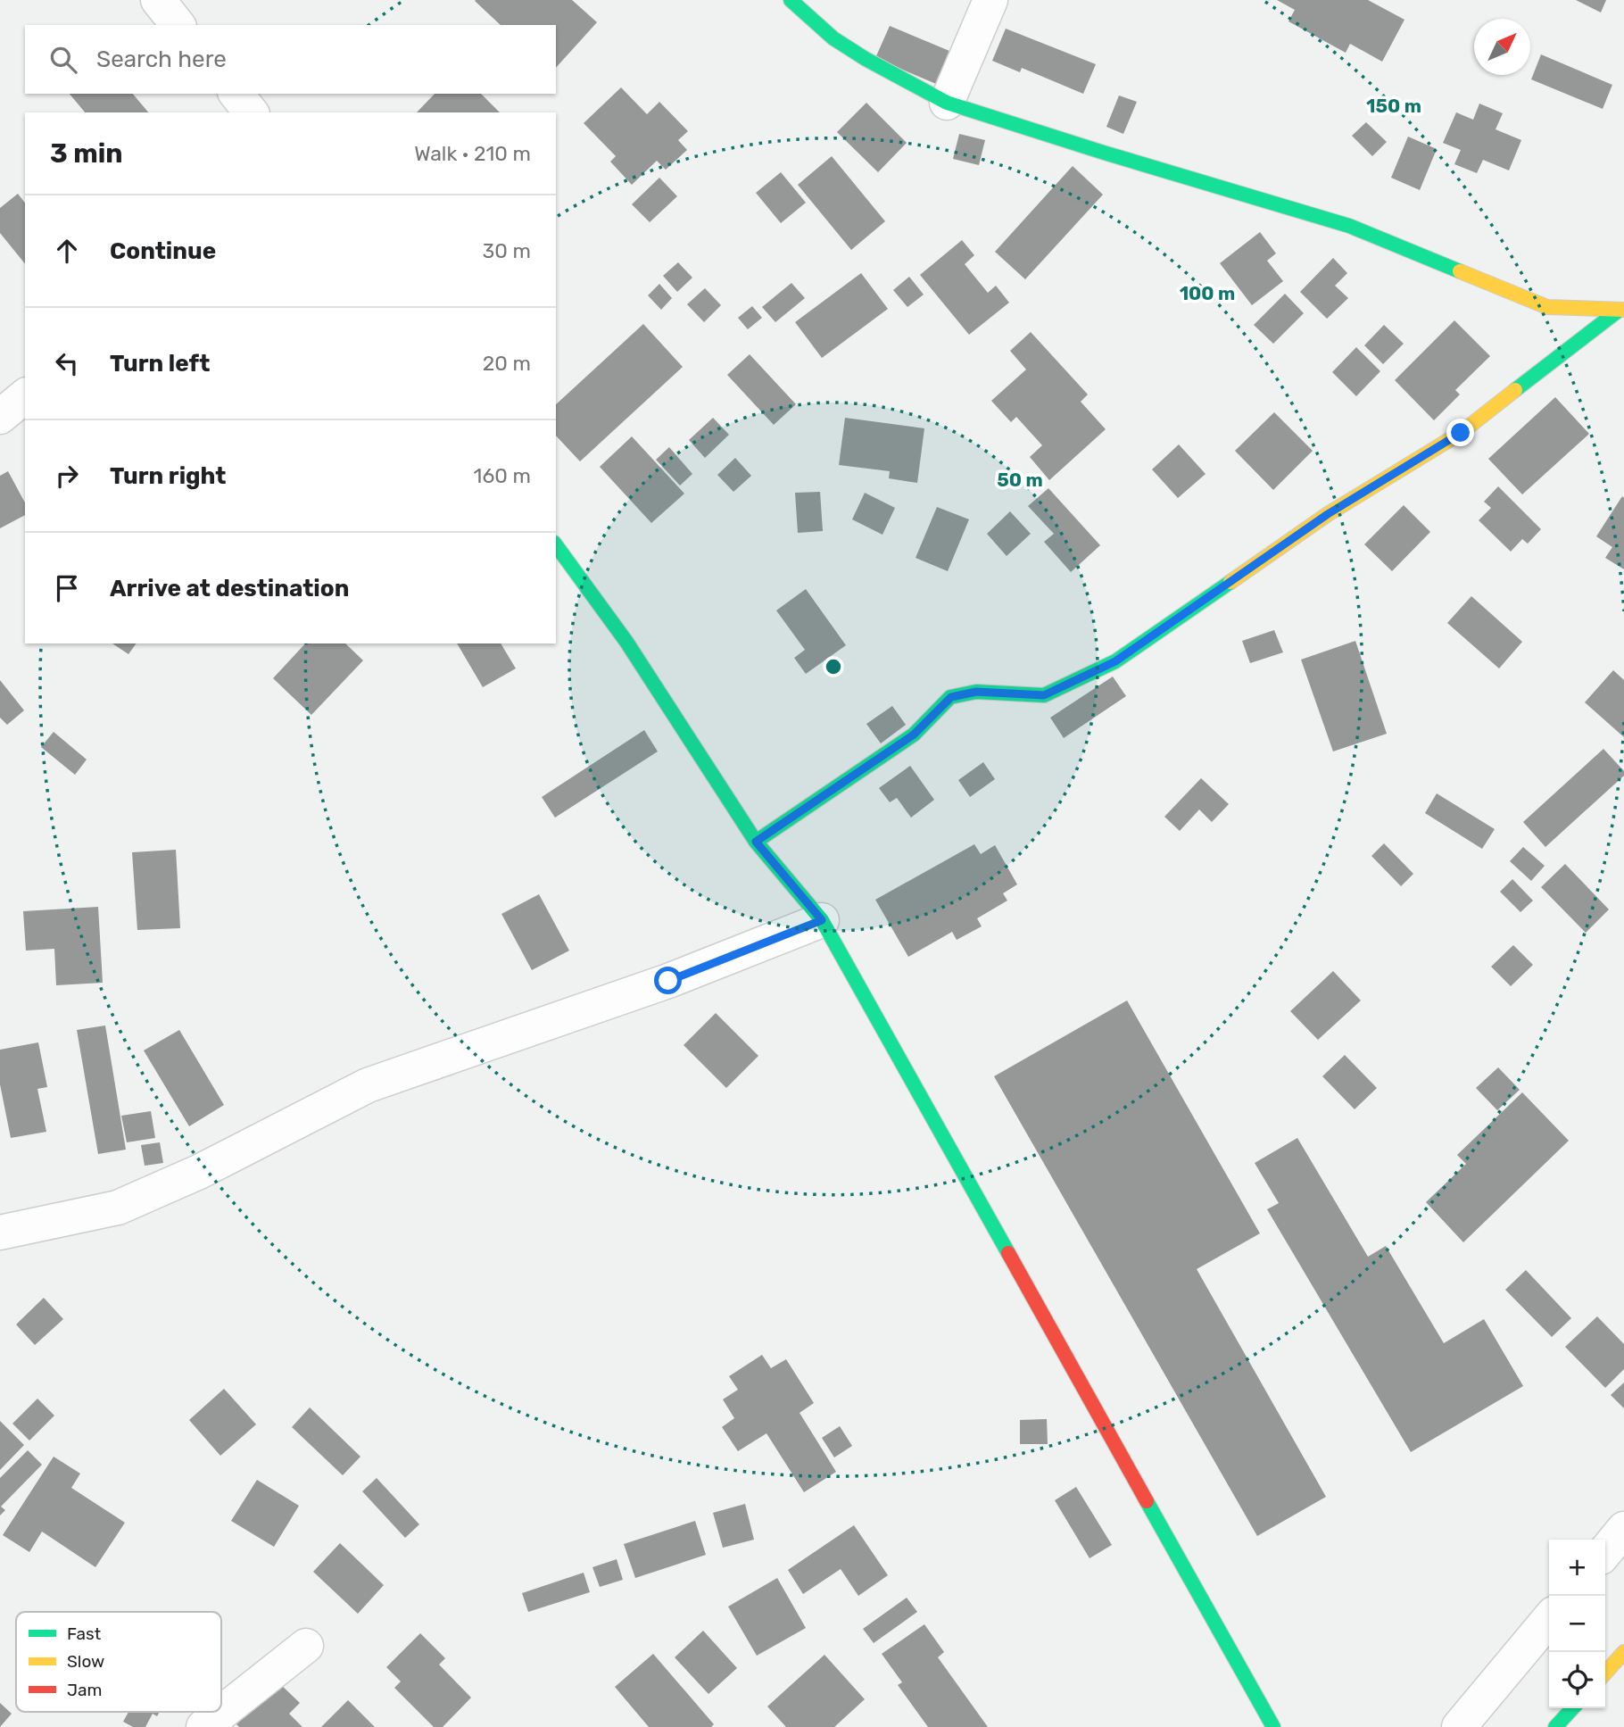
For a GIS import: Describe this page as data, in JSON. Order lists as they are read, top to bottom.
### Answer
{
  "legend": ["Fast", "Slow", "Jam"],
  "north": "top right",
  "page": {
    "search": "Search here",
    "heading": ["3 min", "Walk · 210 m"],
    "list": [
      ["Continue", "30 m"],
      ["Turn left", "20 m"],
      ["Turn right", "160 m"],
      "Arrive at destination"
    ],
    "map_buttons": ["+", "−"]
  },
  "rings": ["150 m", "100 m", "50 m"]
}
